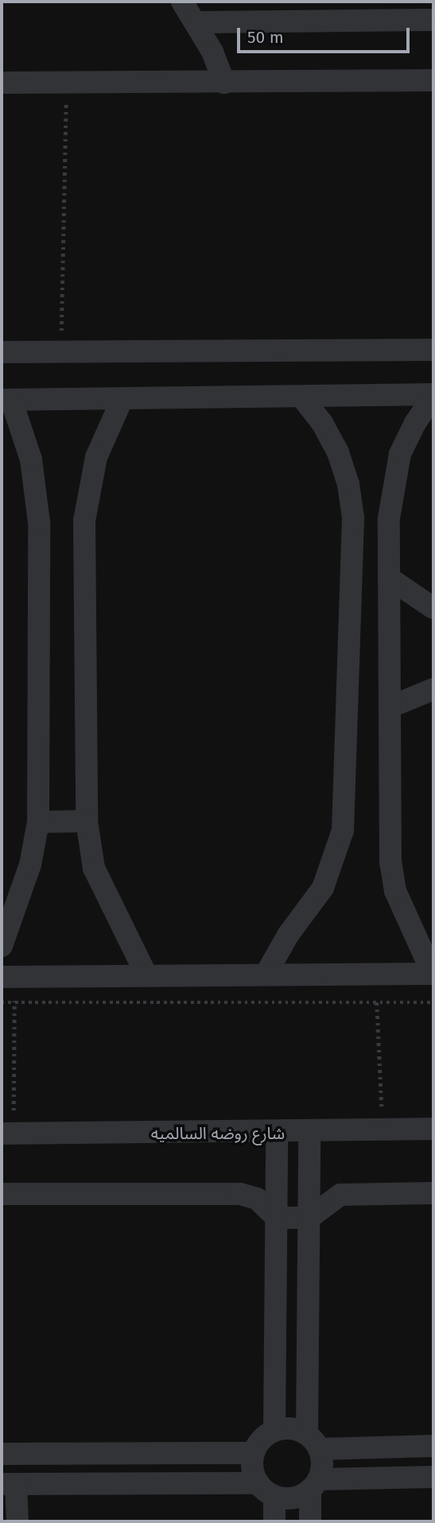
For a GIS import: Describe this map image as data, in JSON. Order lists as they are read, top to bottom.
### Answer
{
  "streets": {
    "street": ["شارع روضه السالميه"]
  },
  "scale_bar": "50 m"
}
